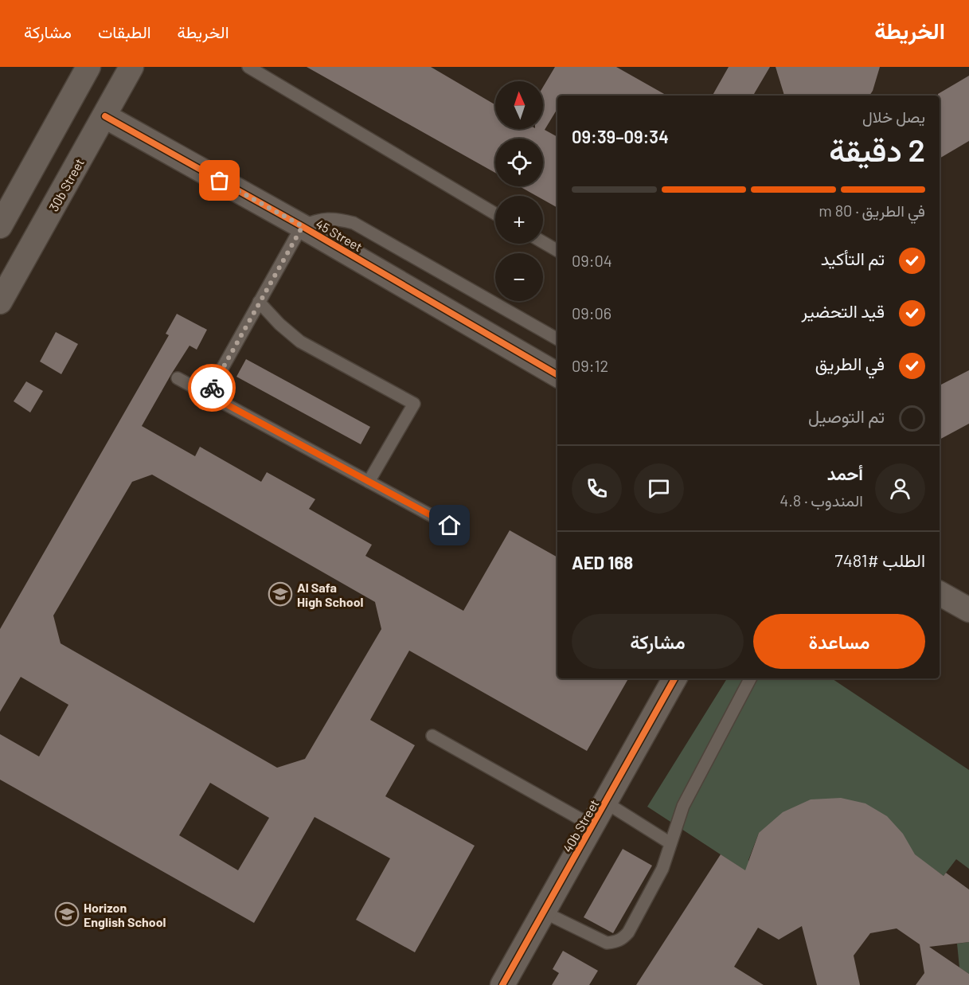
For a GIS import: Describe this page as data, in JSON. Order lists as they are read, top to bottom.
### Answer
{
  "streets": {
    "street": ["30b Street", "45 Street", "40b Street"]
  },
  "crossings": [
    ["30b Street", "45 Street"]
  ],
  "places": {
    "school or university": ["Al Safa High School", "Horizon English School"]
  },
  "north": "top",
  "page": {
    "header": "الخريطة",
    "nav": ["الخريطة", "الطبقات", "مشاركة"],
    "map_buttons": ["+", "−"],
    "heading": ["2 دقيقة", "يصل خلال", "09:34–09:39"],
    "panel": [
      "أحمد",
      "المندوب · 4.8",
      "الطلب #7481",
      "AED 168"
    ],
    "bar": "في الطريق · 80 m",
    "list": [
      ["تم التأكيد", "09:04"],
      ["قيد التحضير", "09:06"],
      ["في الطريق", "09:12"],
      "تم التوصيل"
    ],
    "buttons": ["مساعدة", "مشاركة"]
  }
}
